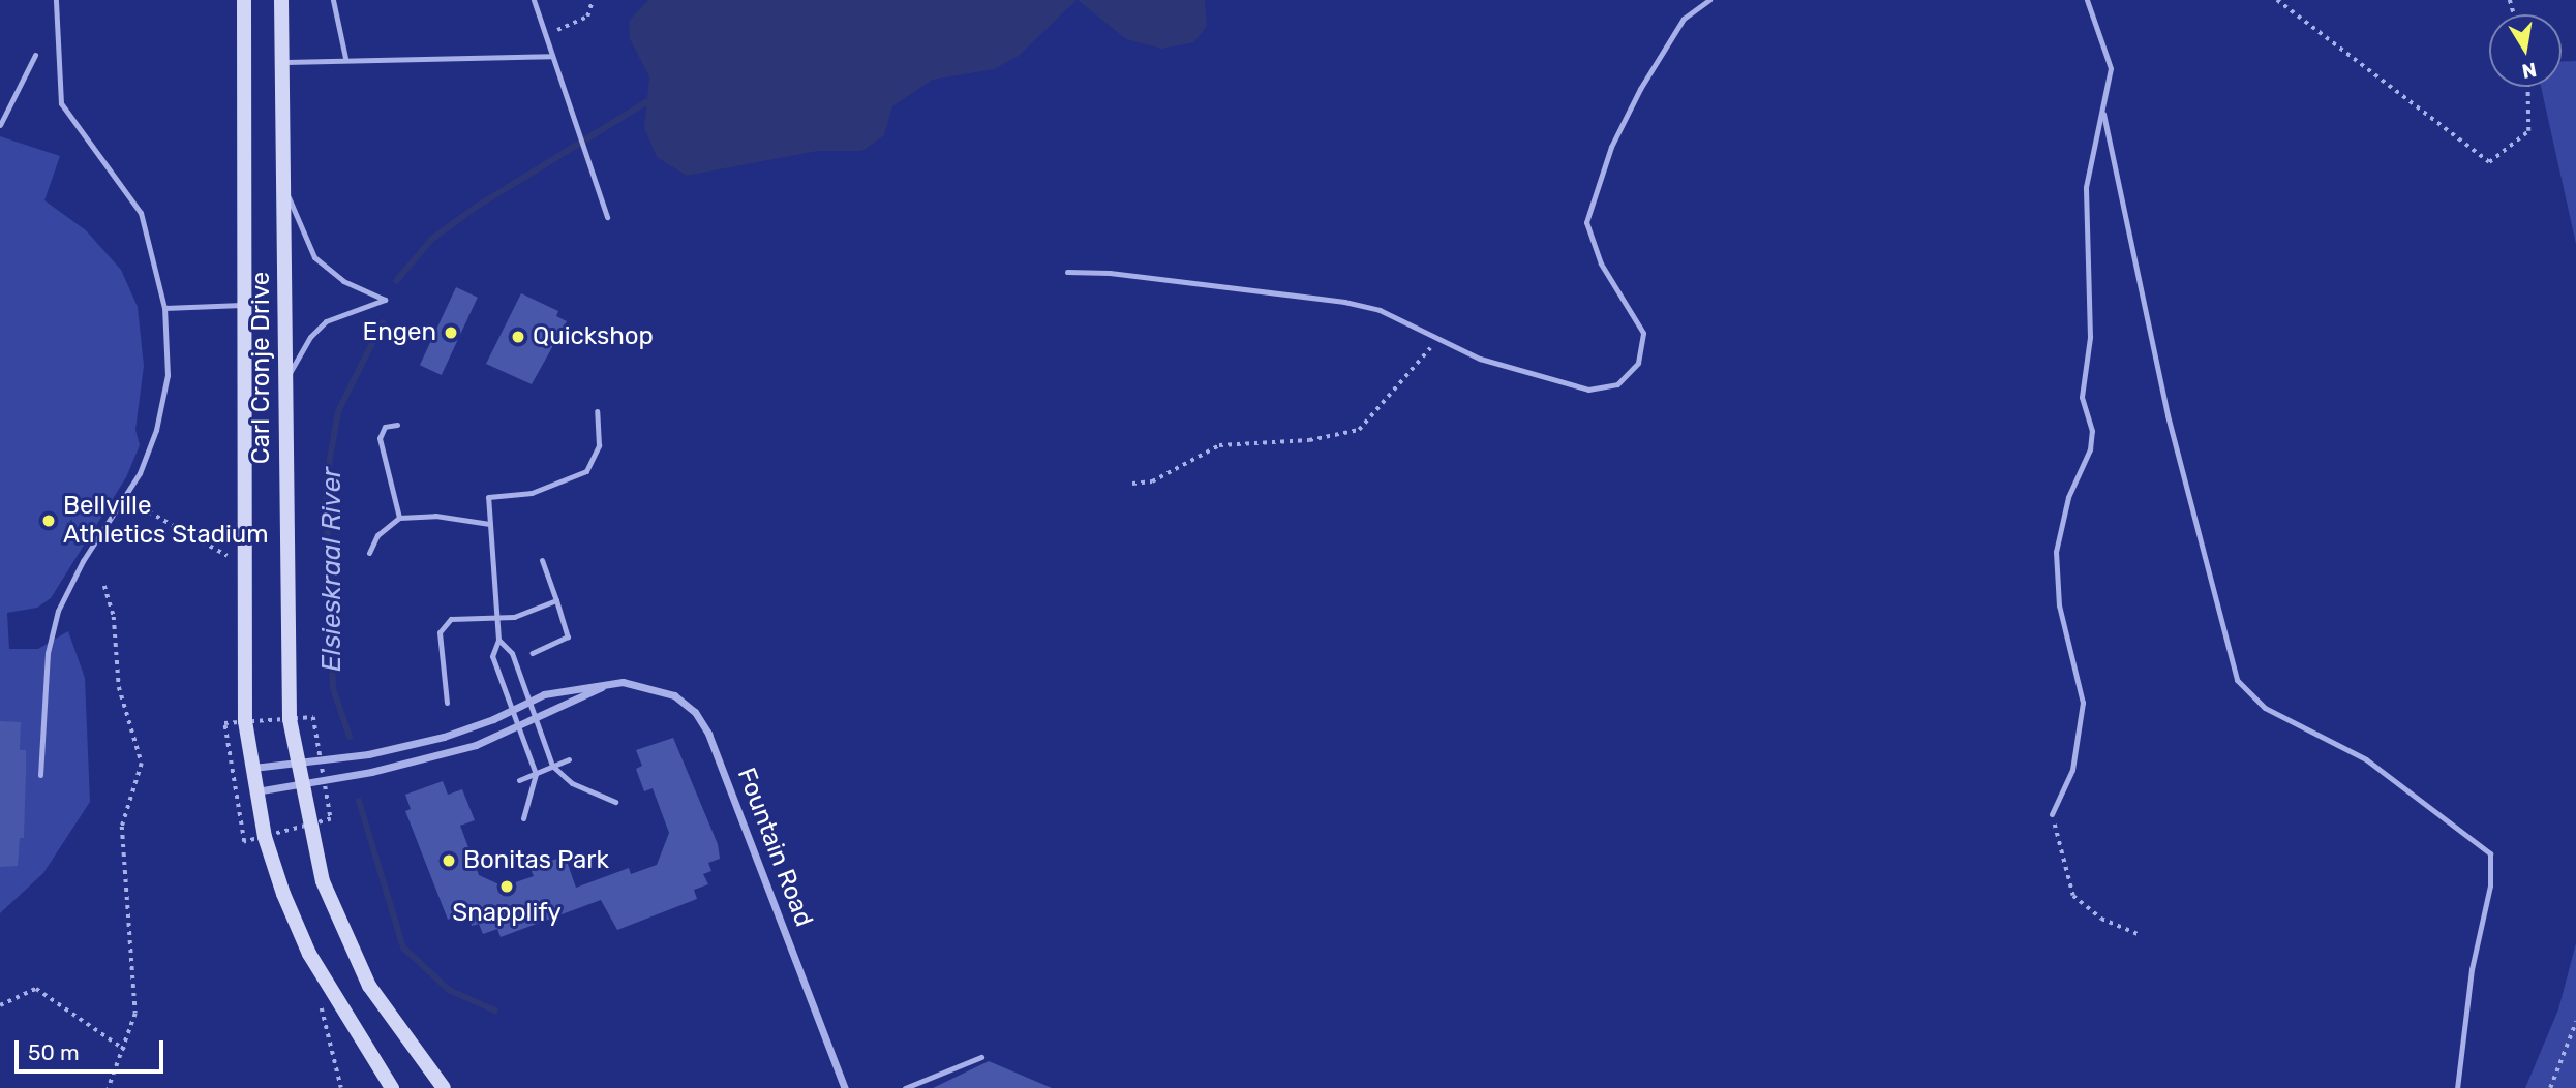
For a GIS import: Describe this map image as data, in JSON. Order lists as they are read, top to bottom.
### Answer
{
  "streets": {
    "main road": ["Carl Cronje Drive"],
    "street": ["Fountain Road"]
  },
  "crossings": [
    ["Carl Cronje Drive", "Fountain Road"]
  ],
  "water": ["Elsieskraal River"],
  "places": [
    "Engen",
    "Quickshop",
    "Bellville Athletics Stadium",
    "Bonitas Park",
    "Snapplify"
  ],
  "scale_bar": "50 m",
  "north": "bottom"
}
